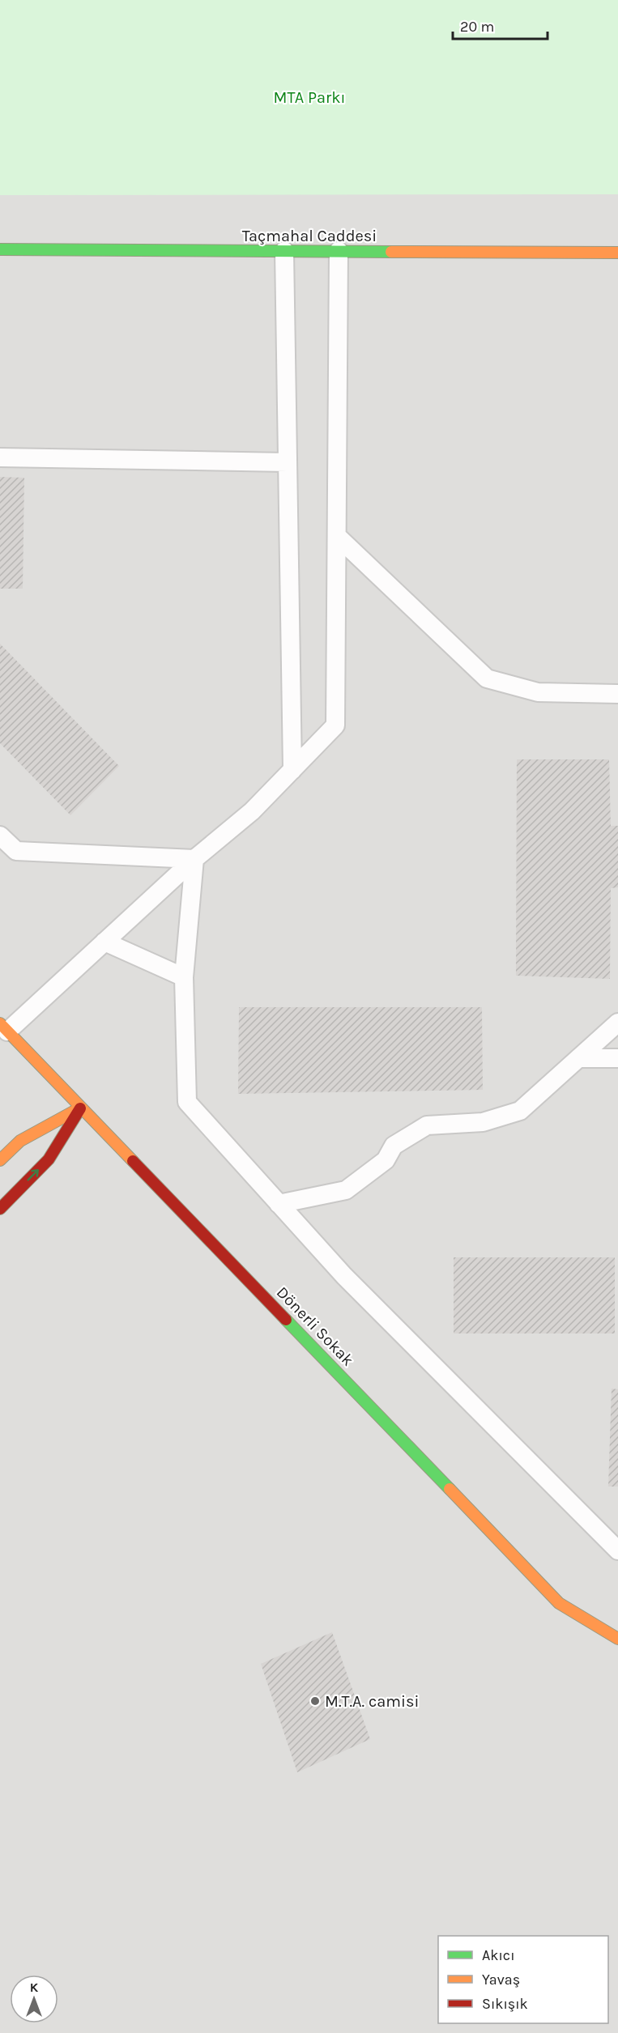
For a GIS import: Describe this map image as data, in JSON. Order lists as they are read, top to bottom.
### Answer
{
  "streets": {
    "street": ["Taçmahal Caddesi", "Dönerli Sokak"]
  },
  "parks": ["MTA Parkı"],
  "places": ["M.T.A. camisi"],
  "legend": ["Akıcı", "Yavaş", "Sıkışık"],
  "scale_bar": "20 m",
  "north": "top"
}
